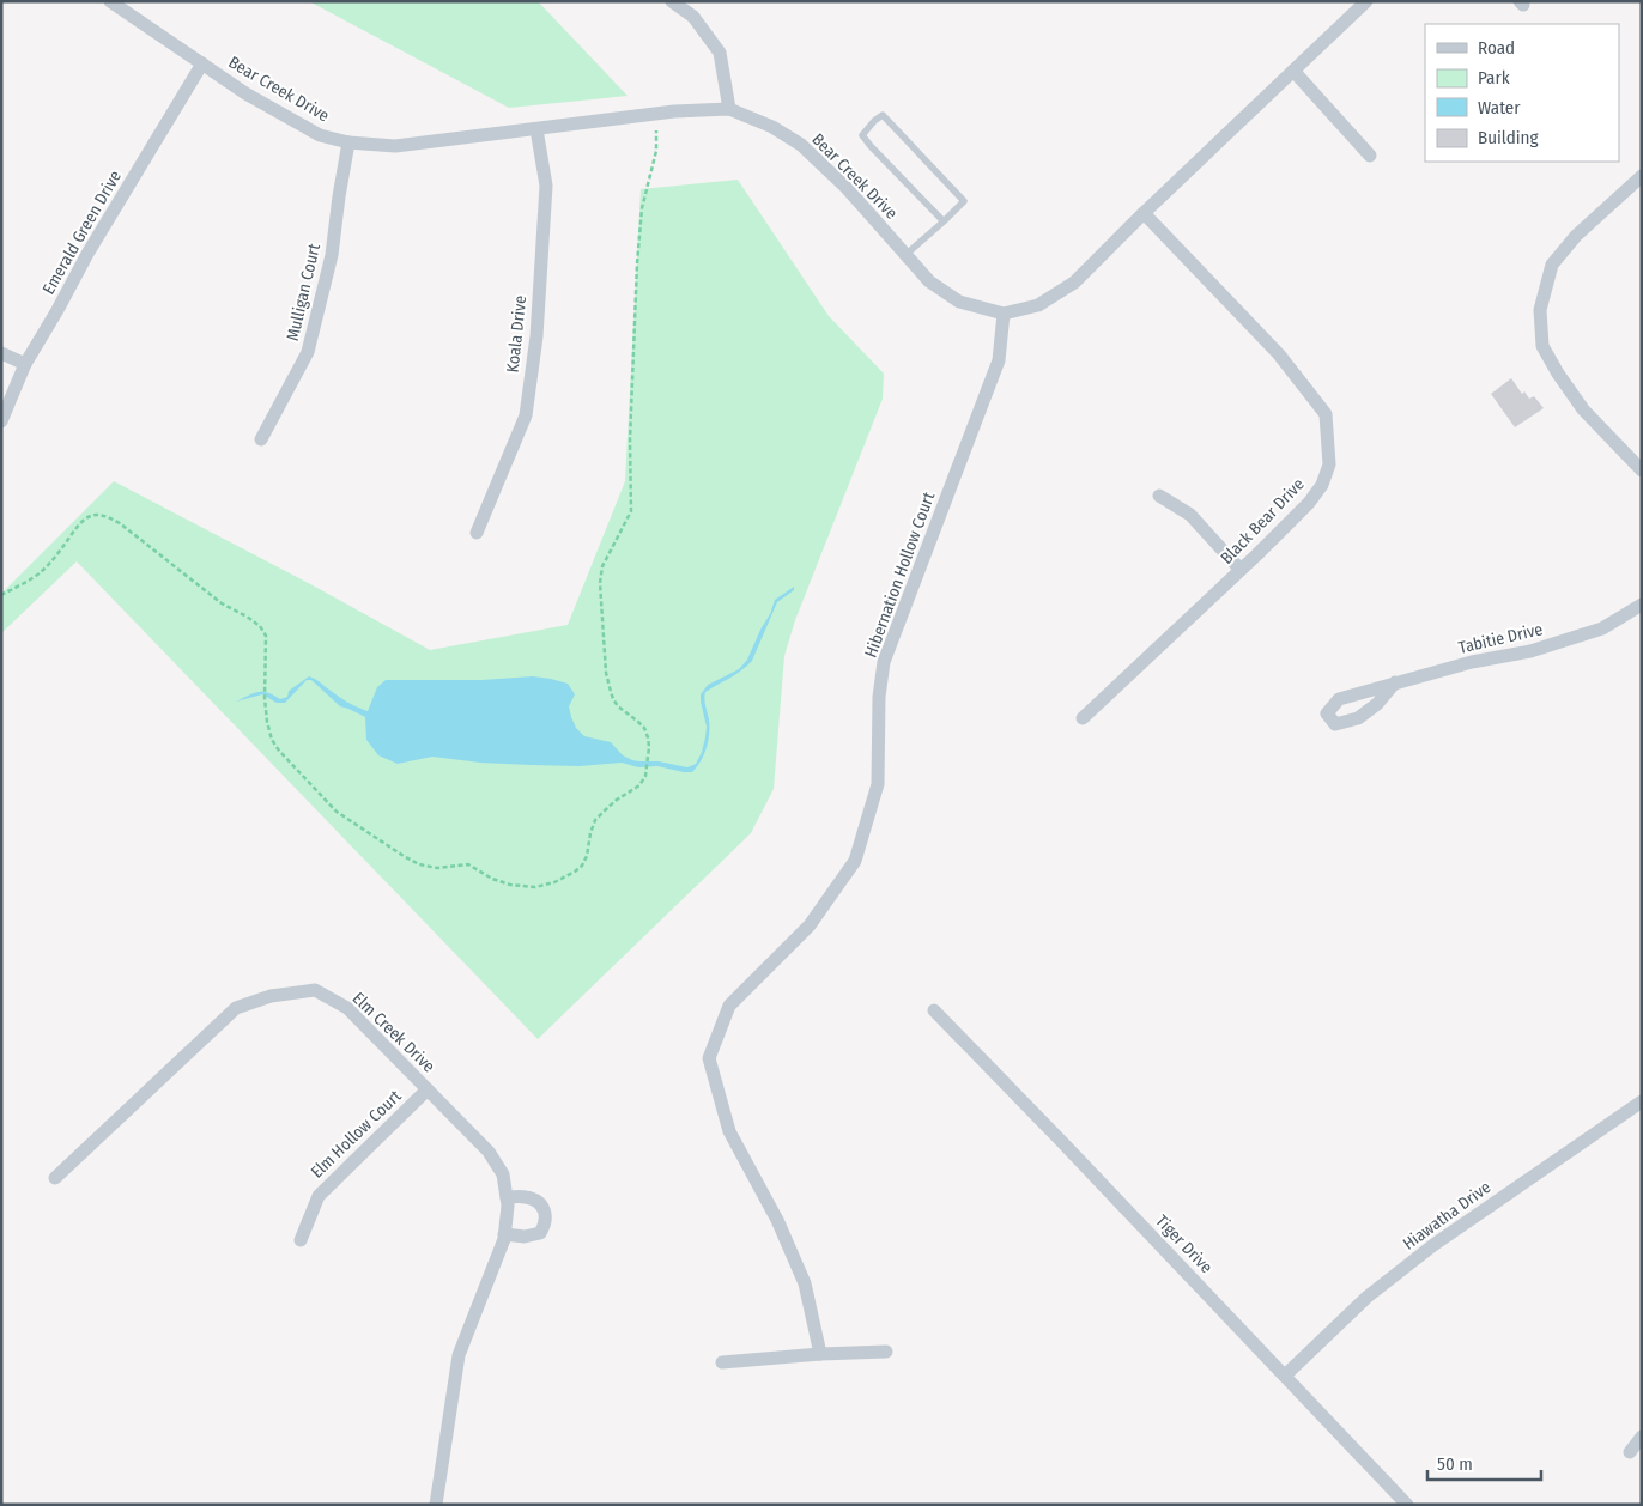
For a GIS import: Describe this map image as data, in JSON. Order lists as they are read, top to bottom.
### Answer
{
  "streets": {
    "street": [
      "Bear Creek Drive",
      "Emerald Green Drive",
      "Mulligan Court",
      "Koala Drive",
      "Black Bear Drive",
      "Hibernation Hollow Court",
      "Tabitie Drive",
      "Elm Creek Drive",
      "Elm Hollow Court",
      "Hiawatha Drive",
      "Tiger Drive"
    ]
  },
  "crossings": [
    ["Bear Creek Drive", "Emerald Green Drive"],
    ["Bear Creek Drive", "Mulligan Court"],
    ["Bear Creek Drive", "Koala Drive"],
    ["Bear Creek Drive", "Black Bear Drive"],
    ["Bear Creek Drive", "Hibernation Hollow Court"],
    ["Elm Creek Drive", "Elm Hollow Court"],
    ["Hiawatha Drive", "Tiger Drive"]
  ],
  "legend": [
    "Road",
    "Park",
    "Water",
    "Building"
  ],
  "scale_bar": "50 m"
}
